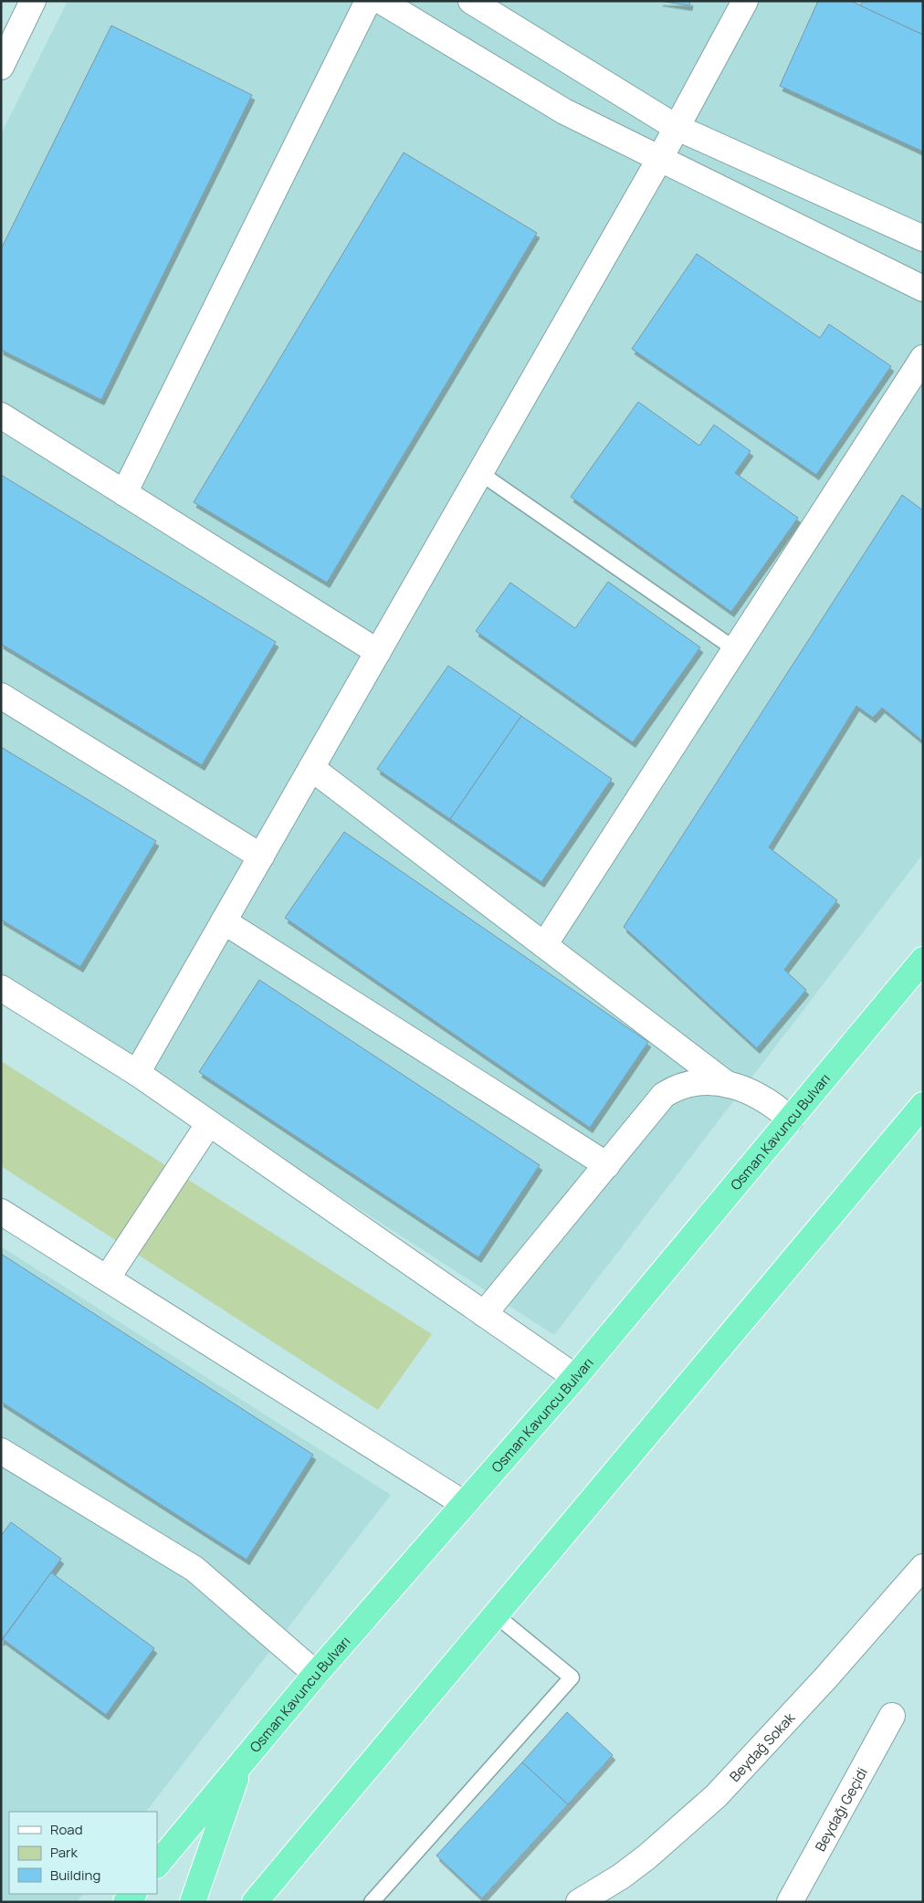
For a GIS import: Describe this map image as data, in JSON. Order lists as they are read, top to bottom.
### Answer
{
  "streets": {
    "highway": ["Osman Kavuncu Bulvarı"],
    "street": ["Beydağ Sokak", "Beydağı Geçidi"]
  },
  "legend": ["Road", "Park", "Building"]
}
